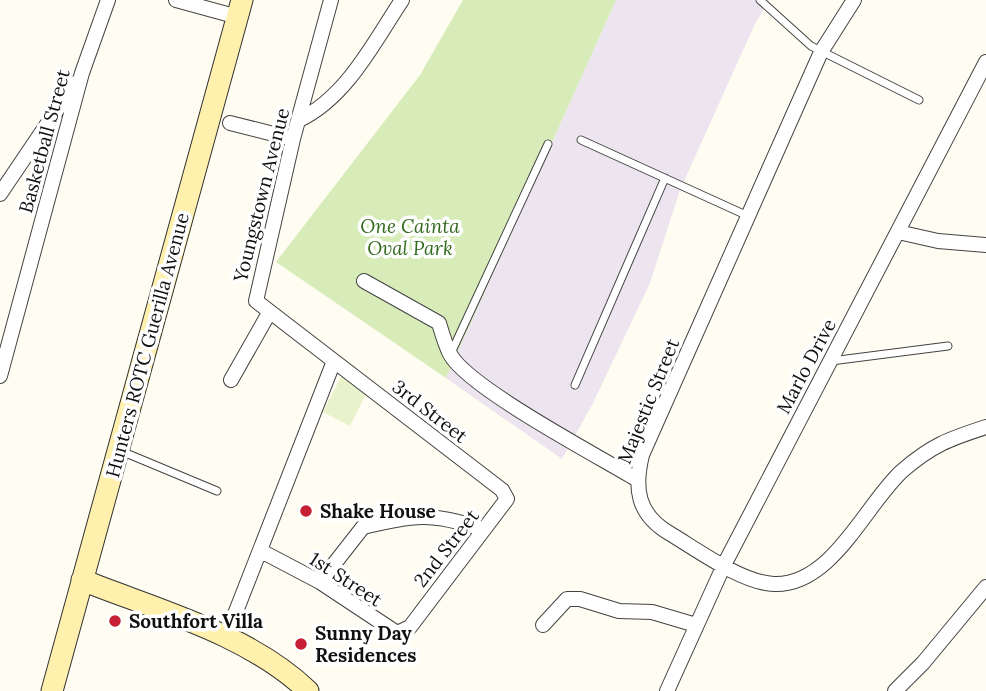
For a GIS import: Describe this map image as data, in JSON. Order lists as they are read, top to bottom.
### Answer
{
  "streets": {
    "street": [
      "Basketball Street",
      "Youngstown Avenue",
      "Hunters ROTC Guerilla Avenue",
      "Marlo Drive",
      "Majestic Street",
      "3rd Street",
      "2nd Street",
      "1st Street"
    ]
  },
  "crossings": [
    ["Marlo Drive", "Majestic Street"],
    ["3rd Street", "2nd Street"],
    ["2nd Street", "1st Street"]
  ],
  "parks": ["One Cainta Oval Park"],
  "places": ["Shake House", "Southfort Villa", "Sunny Day Residences"]
}
